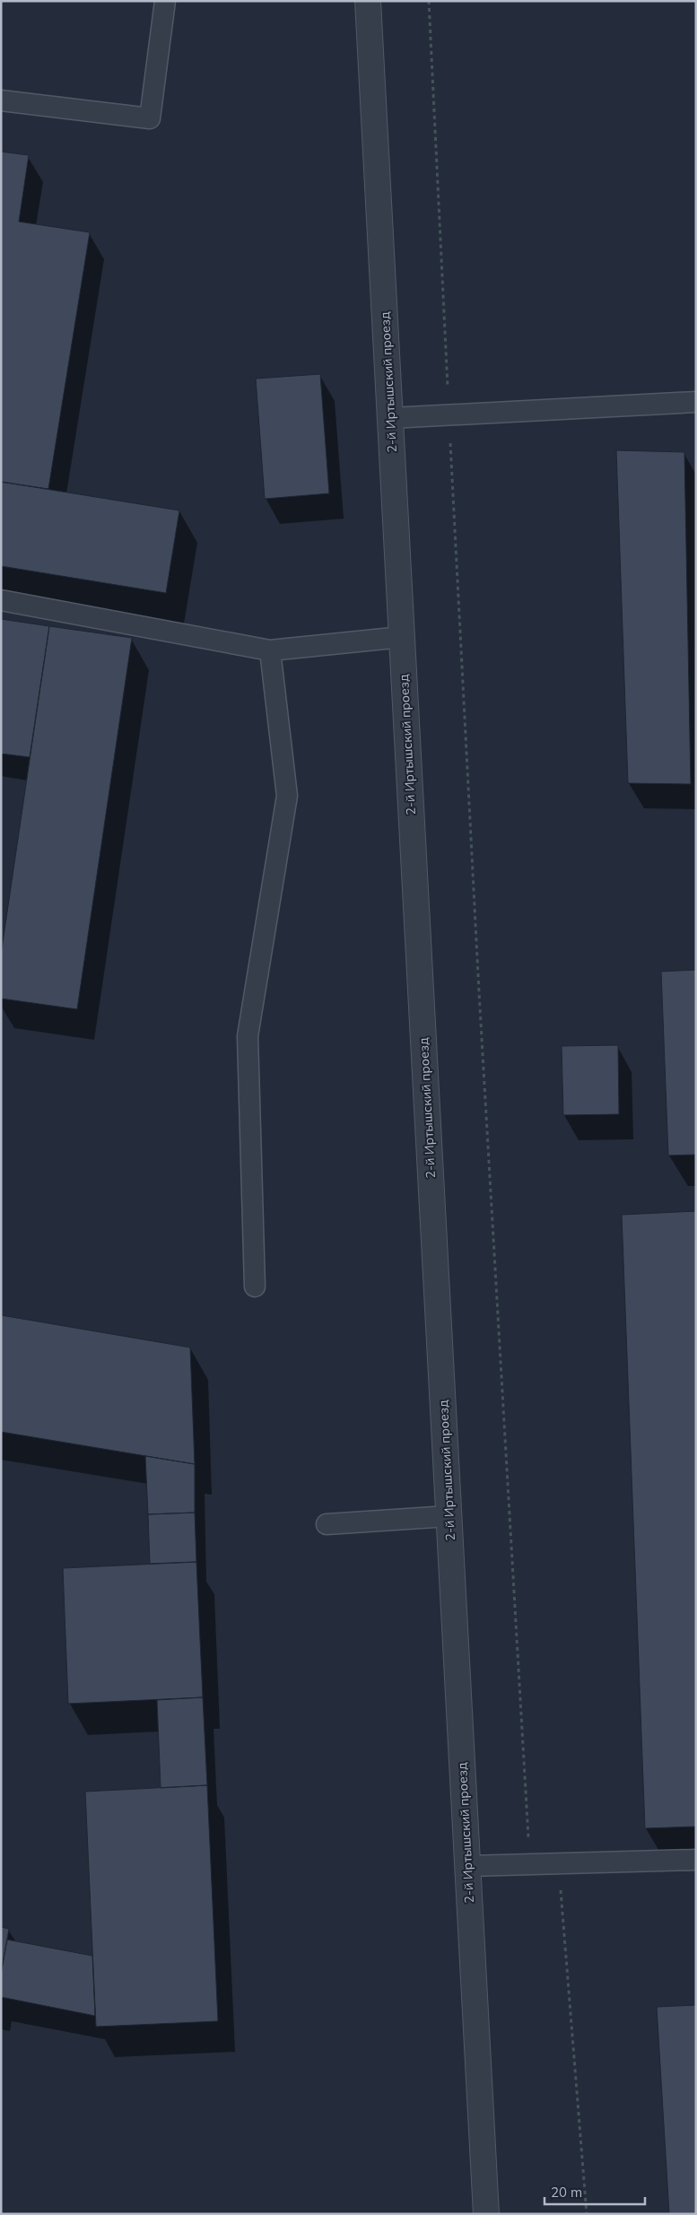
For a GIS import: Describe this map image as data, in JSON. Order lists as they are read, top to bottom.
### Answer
{
  "streets": {
    "street": ["2-й Иртышский проезд"]
  },
  "scale_bar": "20 m"
}
